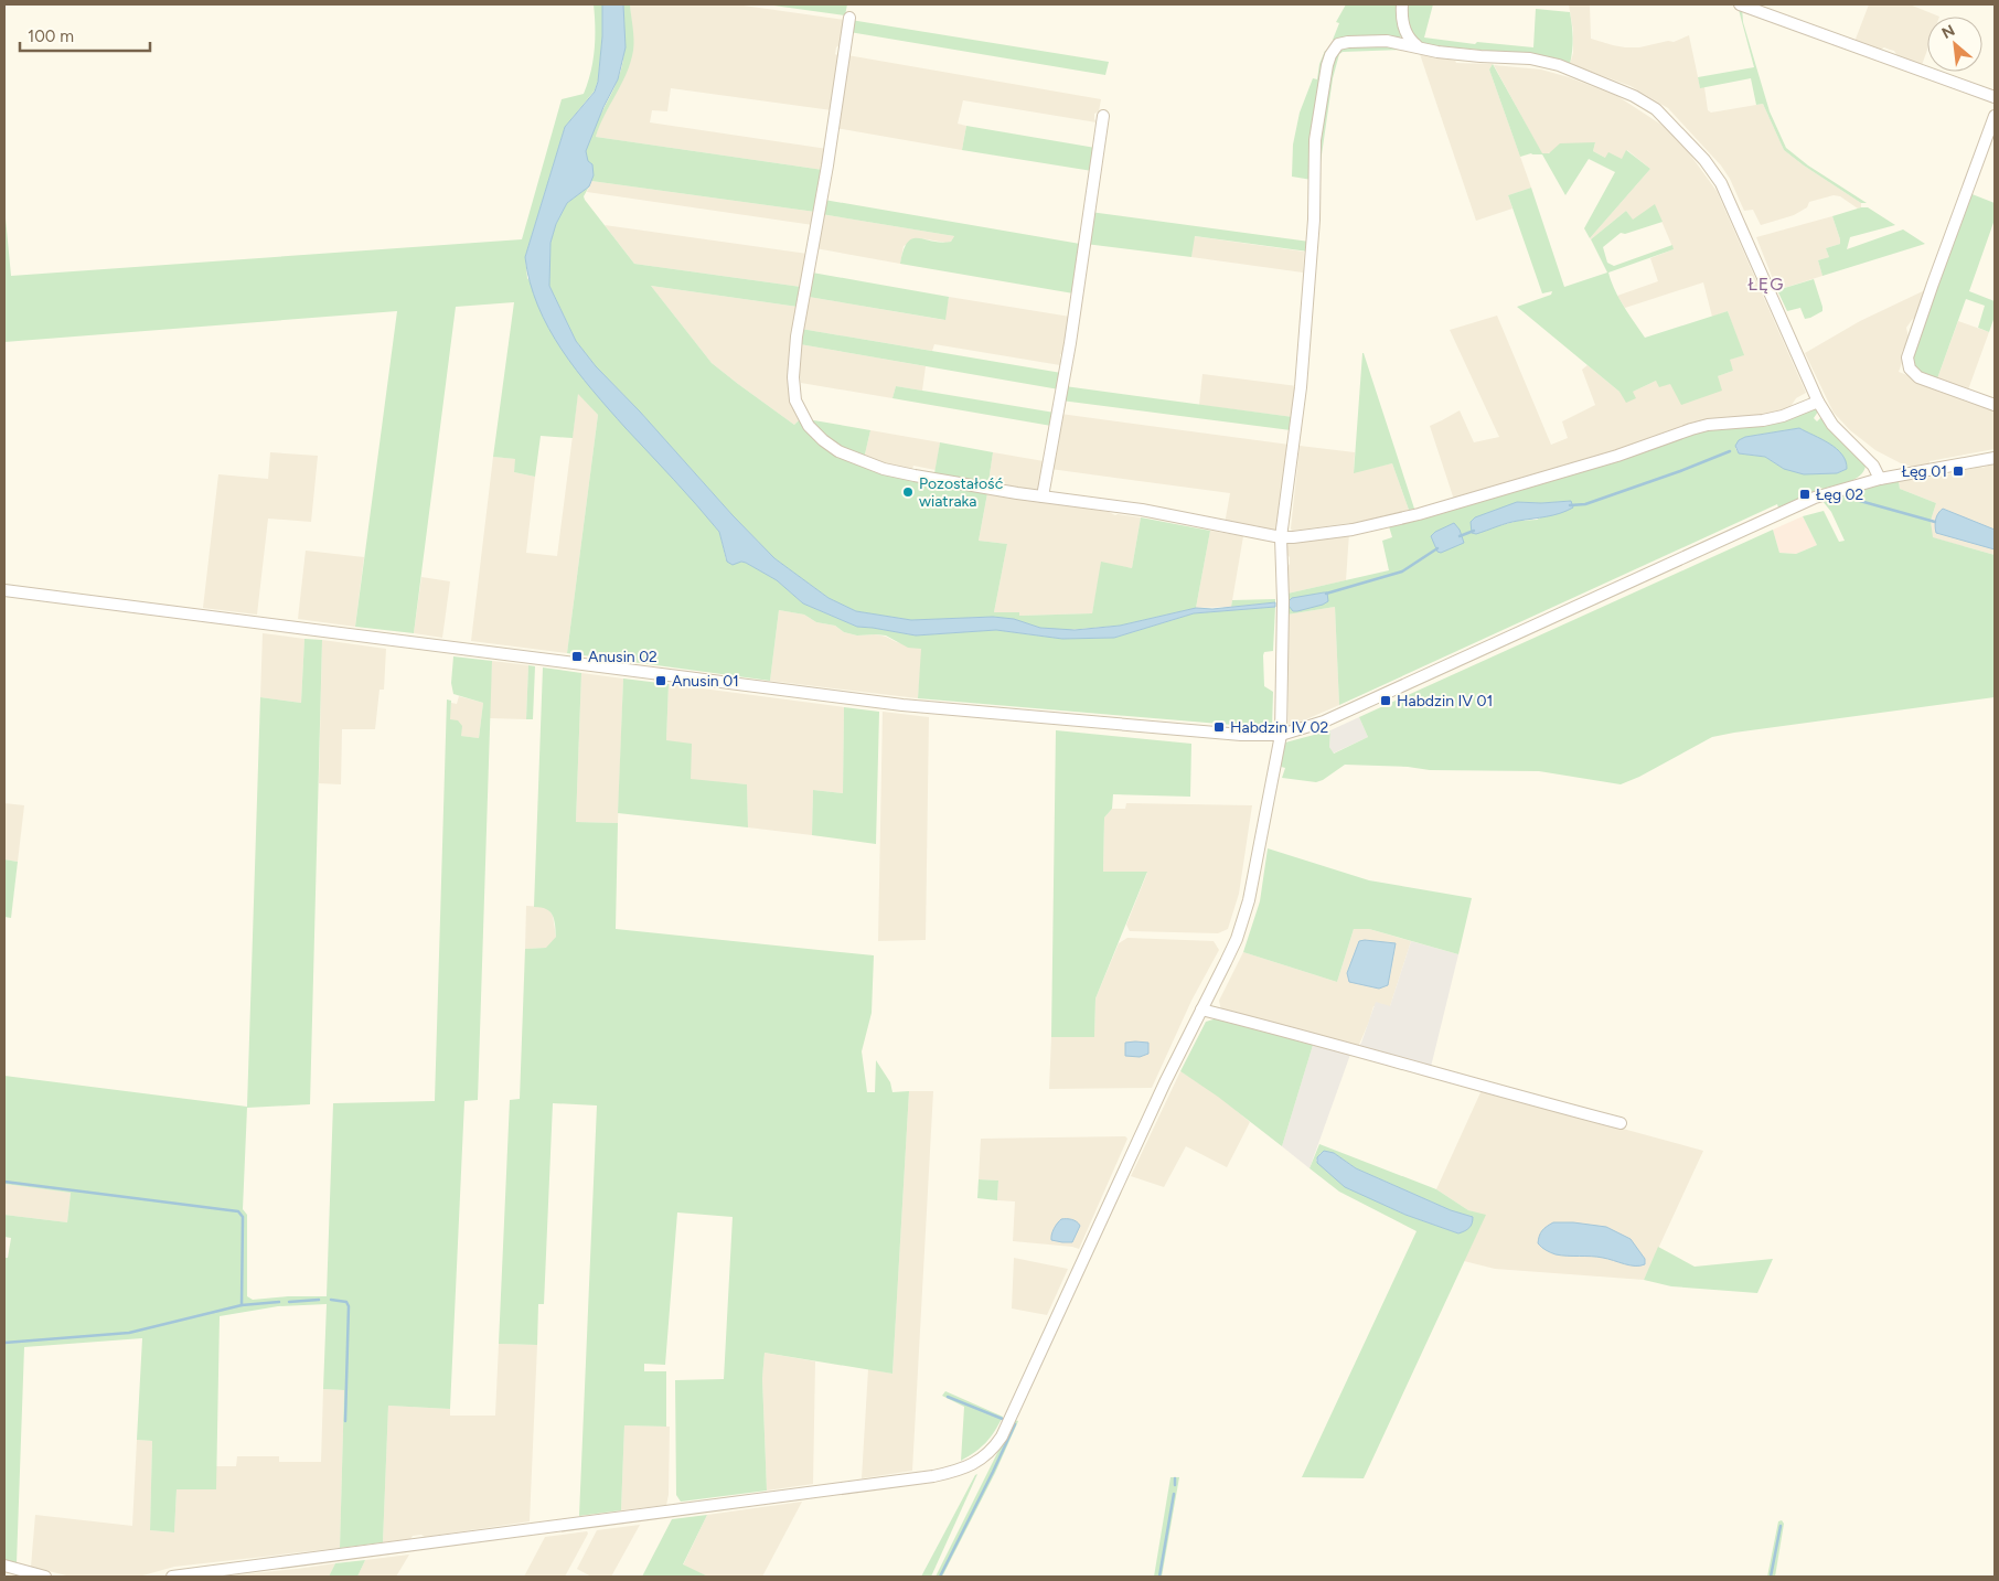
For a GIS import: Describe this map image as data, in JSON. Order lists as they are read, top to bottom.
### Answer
{
  "districts": ["ŁĘG"],
  "places": {
    "transit": [
      "Łęg 01",
      "Łęg 02",
      "Anusin 02",
      "Anusin 01",
      "Habdzin IV 01",
      "Habdzin IV 02"
    ],
    "other": ["Pozostałość wiatraka"]
  },
  "scale_bar": "100 m",
  "north": "top left"
}
